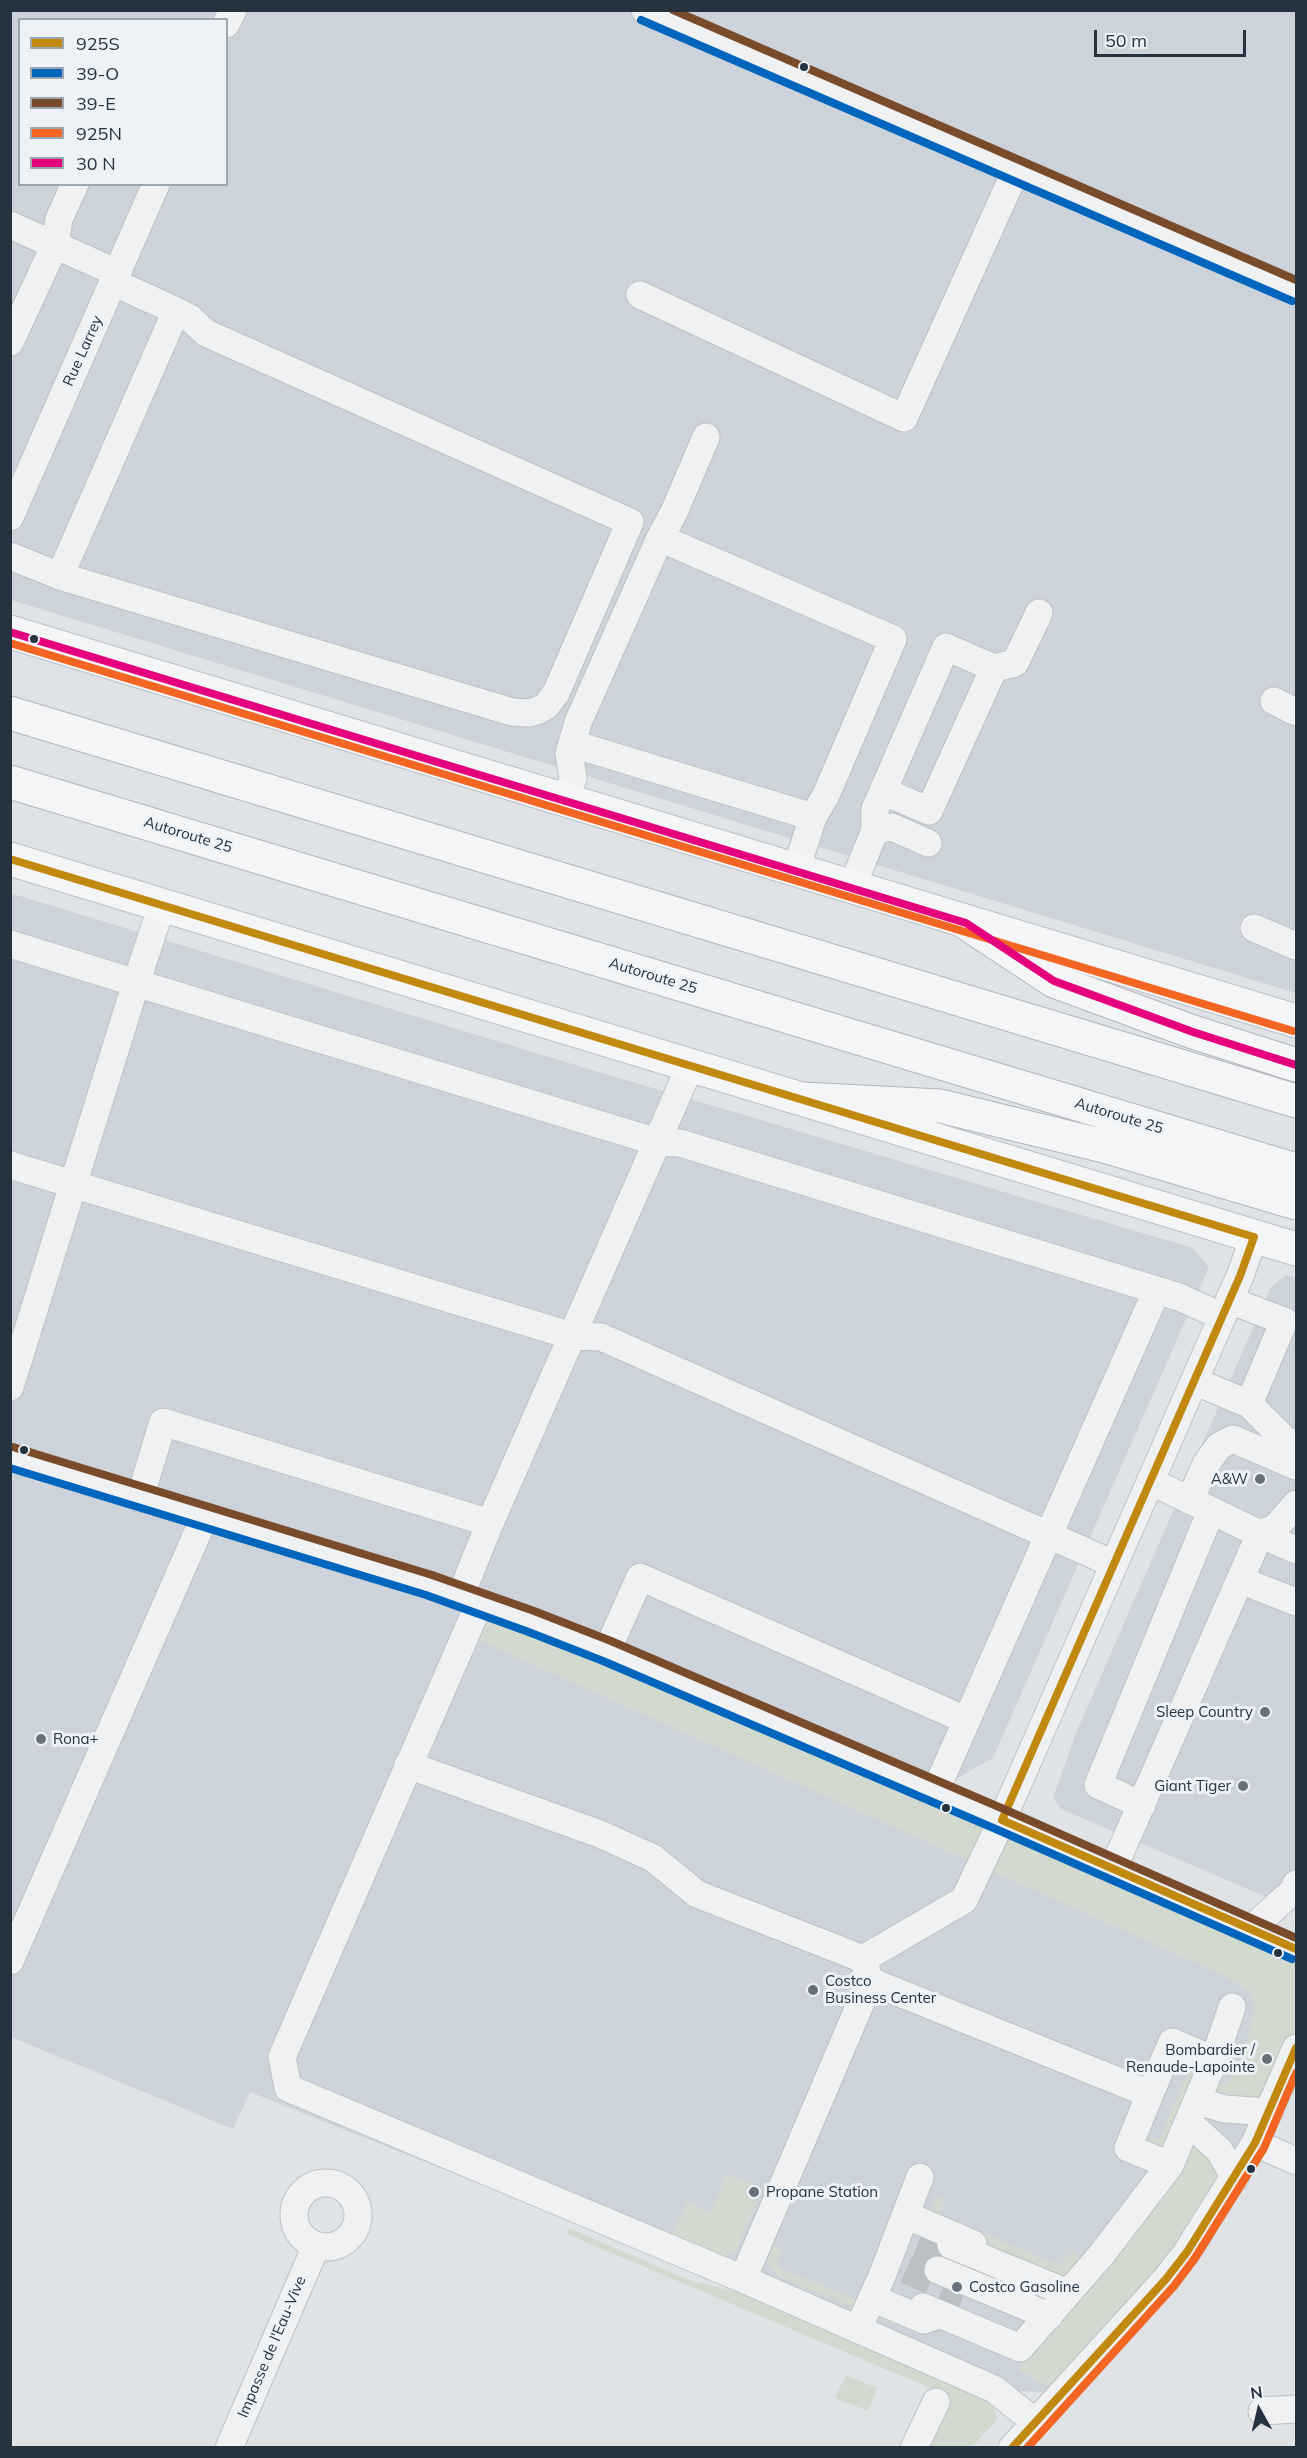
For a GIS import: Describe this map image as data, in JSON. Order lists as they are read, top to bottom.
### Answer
{
  "streets": {
    "main road": ["Autoroute 25"],
    "street": ["Rue Larrey", "Impasse de l'Eau-Vive"]
  },
  "places": [
    "A&W",
    "Sleep Country",
    "Rona+",
    "Giant Tiger",
    "Costco Business Center",
    "Bombardier / Renaude-Lapointe",
    "Propane Station",
    "Costco Gasoline"
  ],
  "lines": [
    "transit line 39-E",
    "transit line 39-O",
    "transit line 925N",
    "transit line 925S"
  ],
  "legend": [
    "925S",
    "39-O",
    "39-E",
    "925N",
    "30 N"
  ],
  "scale_bar": "50 m",
  "north": "top"
}
